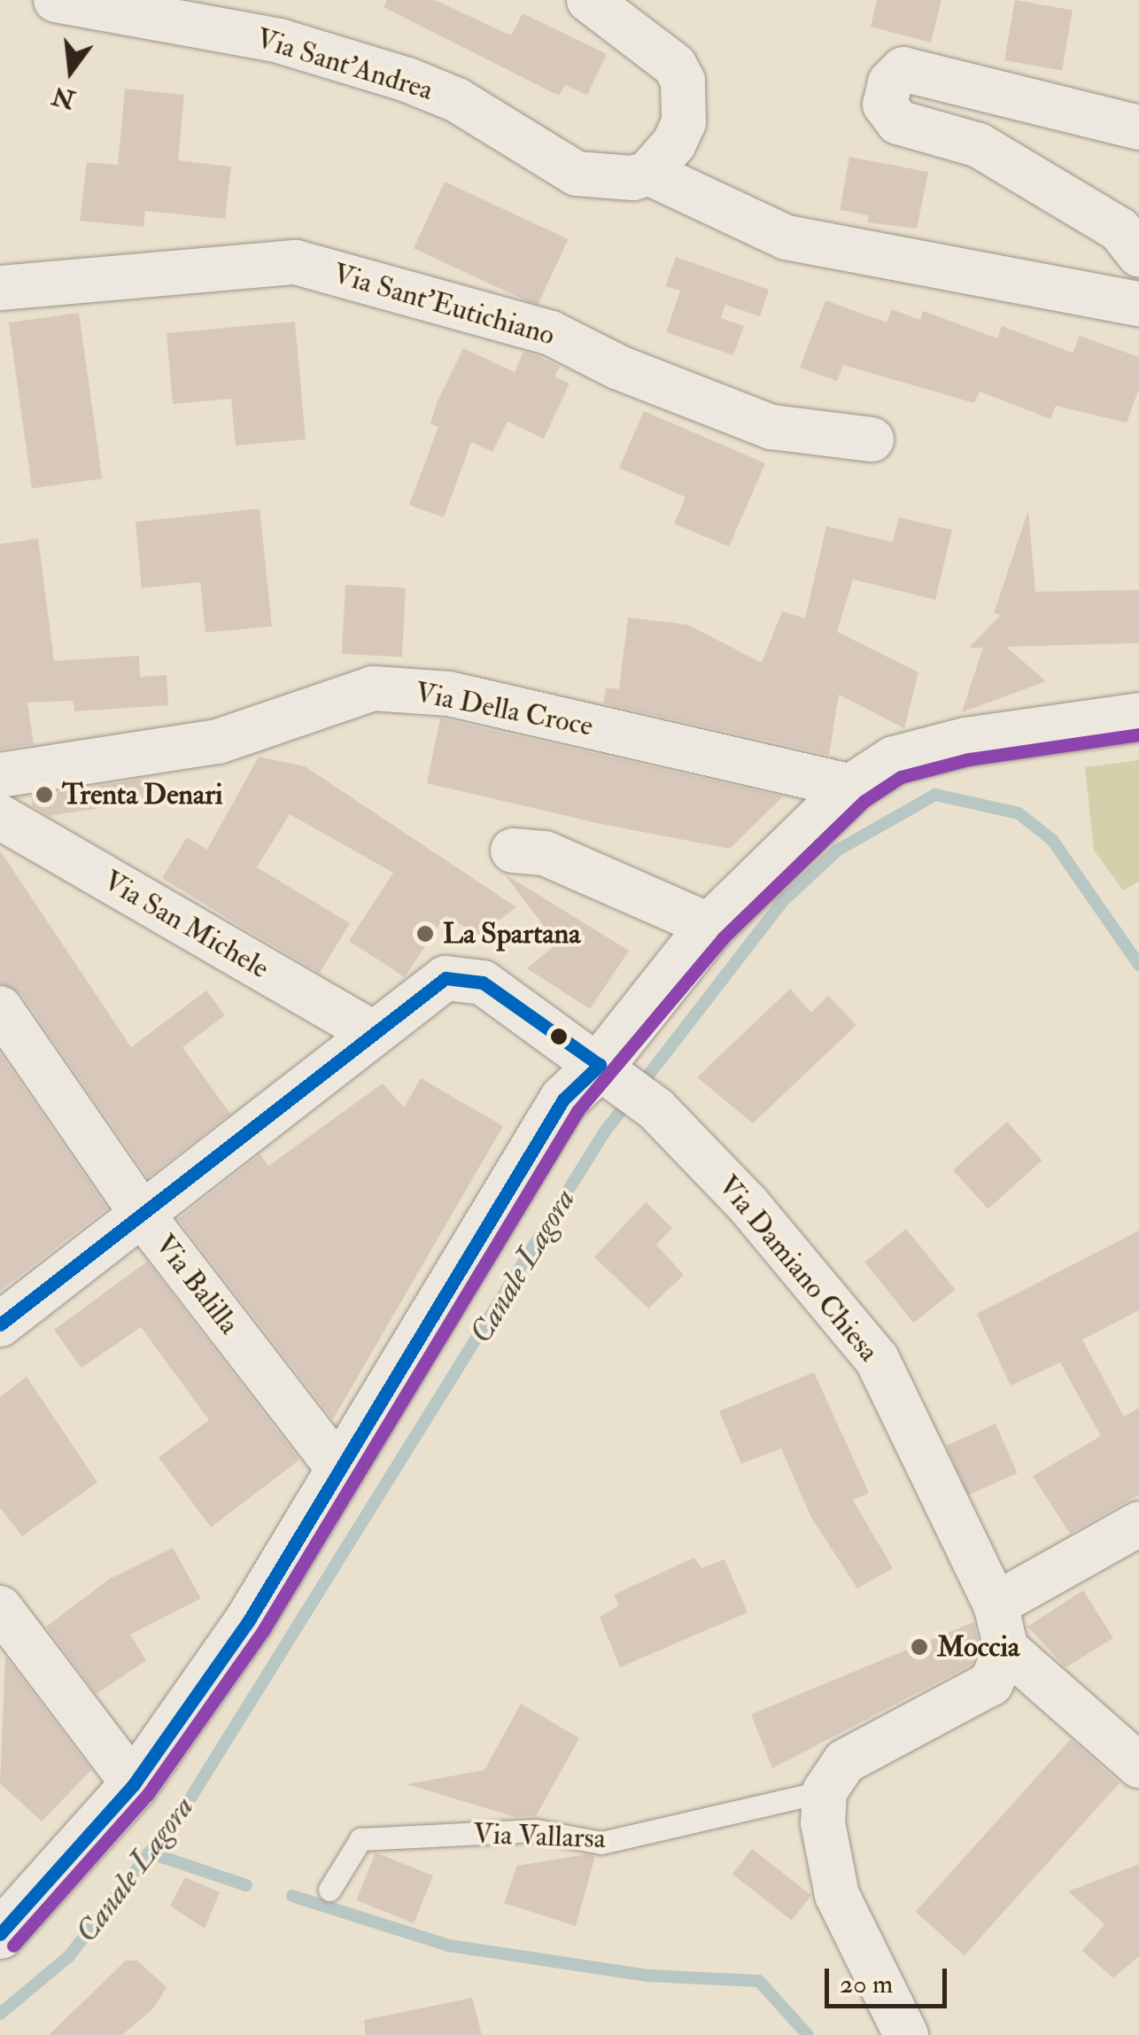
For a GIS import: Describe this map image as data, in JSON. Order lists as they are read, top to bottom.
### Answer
{
  "streets": {
    "street": [
      "Via Sant'Andrea",
      "Via Sant'Eutichiano",
      "Via Della Croce",
      "Via San Michele",
      "Via Damiano Chiesa",
      "Via Balilla"
    ],
    "lane": ["Via Vallarsa"]
  },
  "crossings": [
    ["Via San Michele", "Via Damiano Chiesa"]
  ],
  "water": ["Canale Lagora"],
  "places": ["Trenta Denari", "La Spartana", "Moccia"],
  "scale_bar": "20 m",
  "north": "bottom"
}
